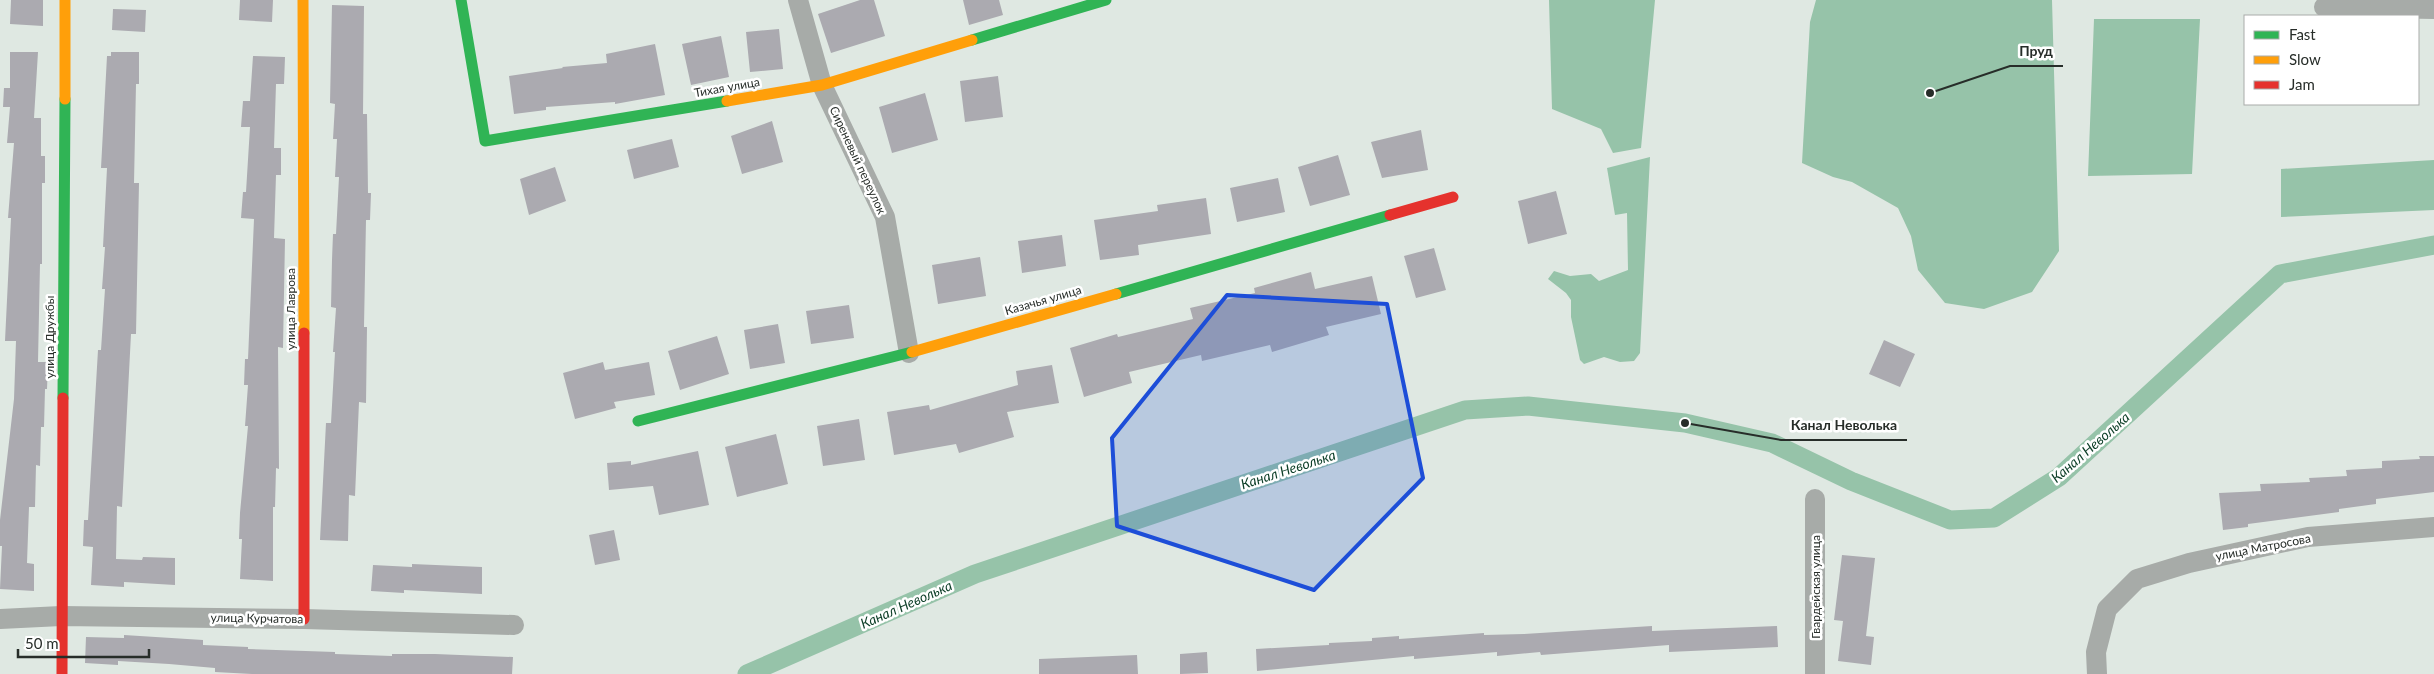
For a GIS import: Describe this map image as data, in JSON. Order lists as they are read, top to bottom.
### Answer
{
  "streets": {
    "street": [
      "Тихая улица",
      "Сиреневый переулок",
      "Казачья улица",
      "улица Лаврова",
      "улица Дружбы",
      "улица Матросова",
      "Гвардейская улица",
      "улица Курчатова"
    ]
  },
  "crossings": [
    ["Тихая улица", "Сиреневый переулок"],
    ["Сиреневый переулок", "Казачья улица"],
    ["улица Лаврова", "улица Курчатова"],
    ["улица Дружбы", "улица Курчатова"]
  ],
  "water": ["Канал Неволька"],
  "places": ["Пруд", "Канал Неволька"],
  "legend": ["Fast", "Slow", "Jam"],
  "scale_bar": "50 m"
}
